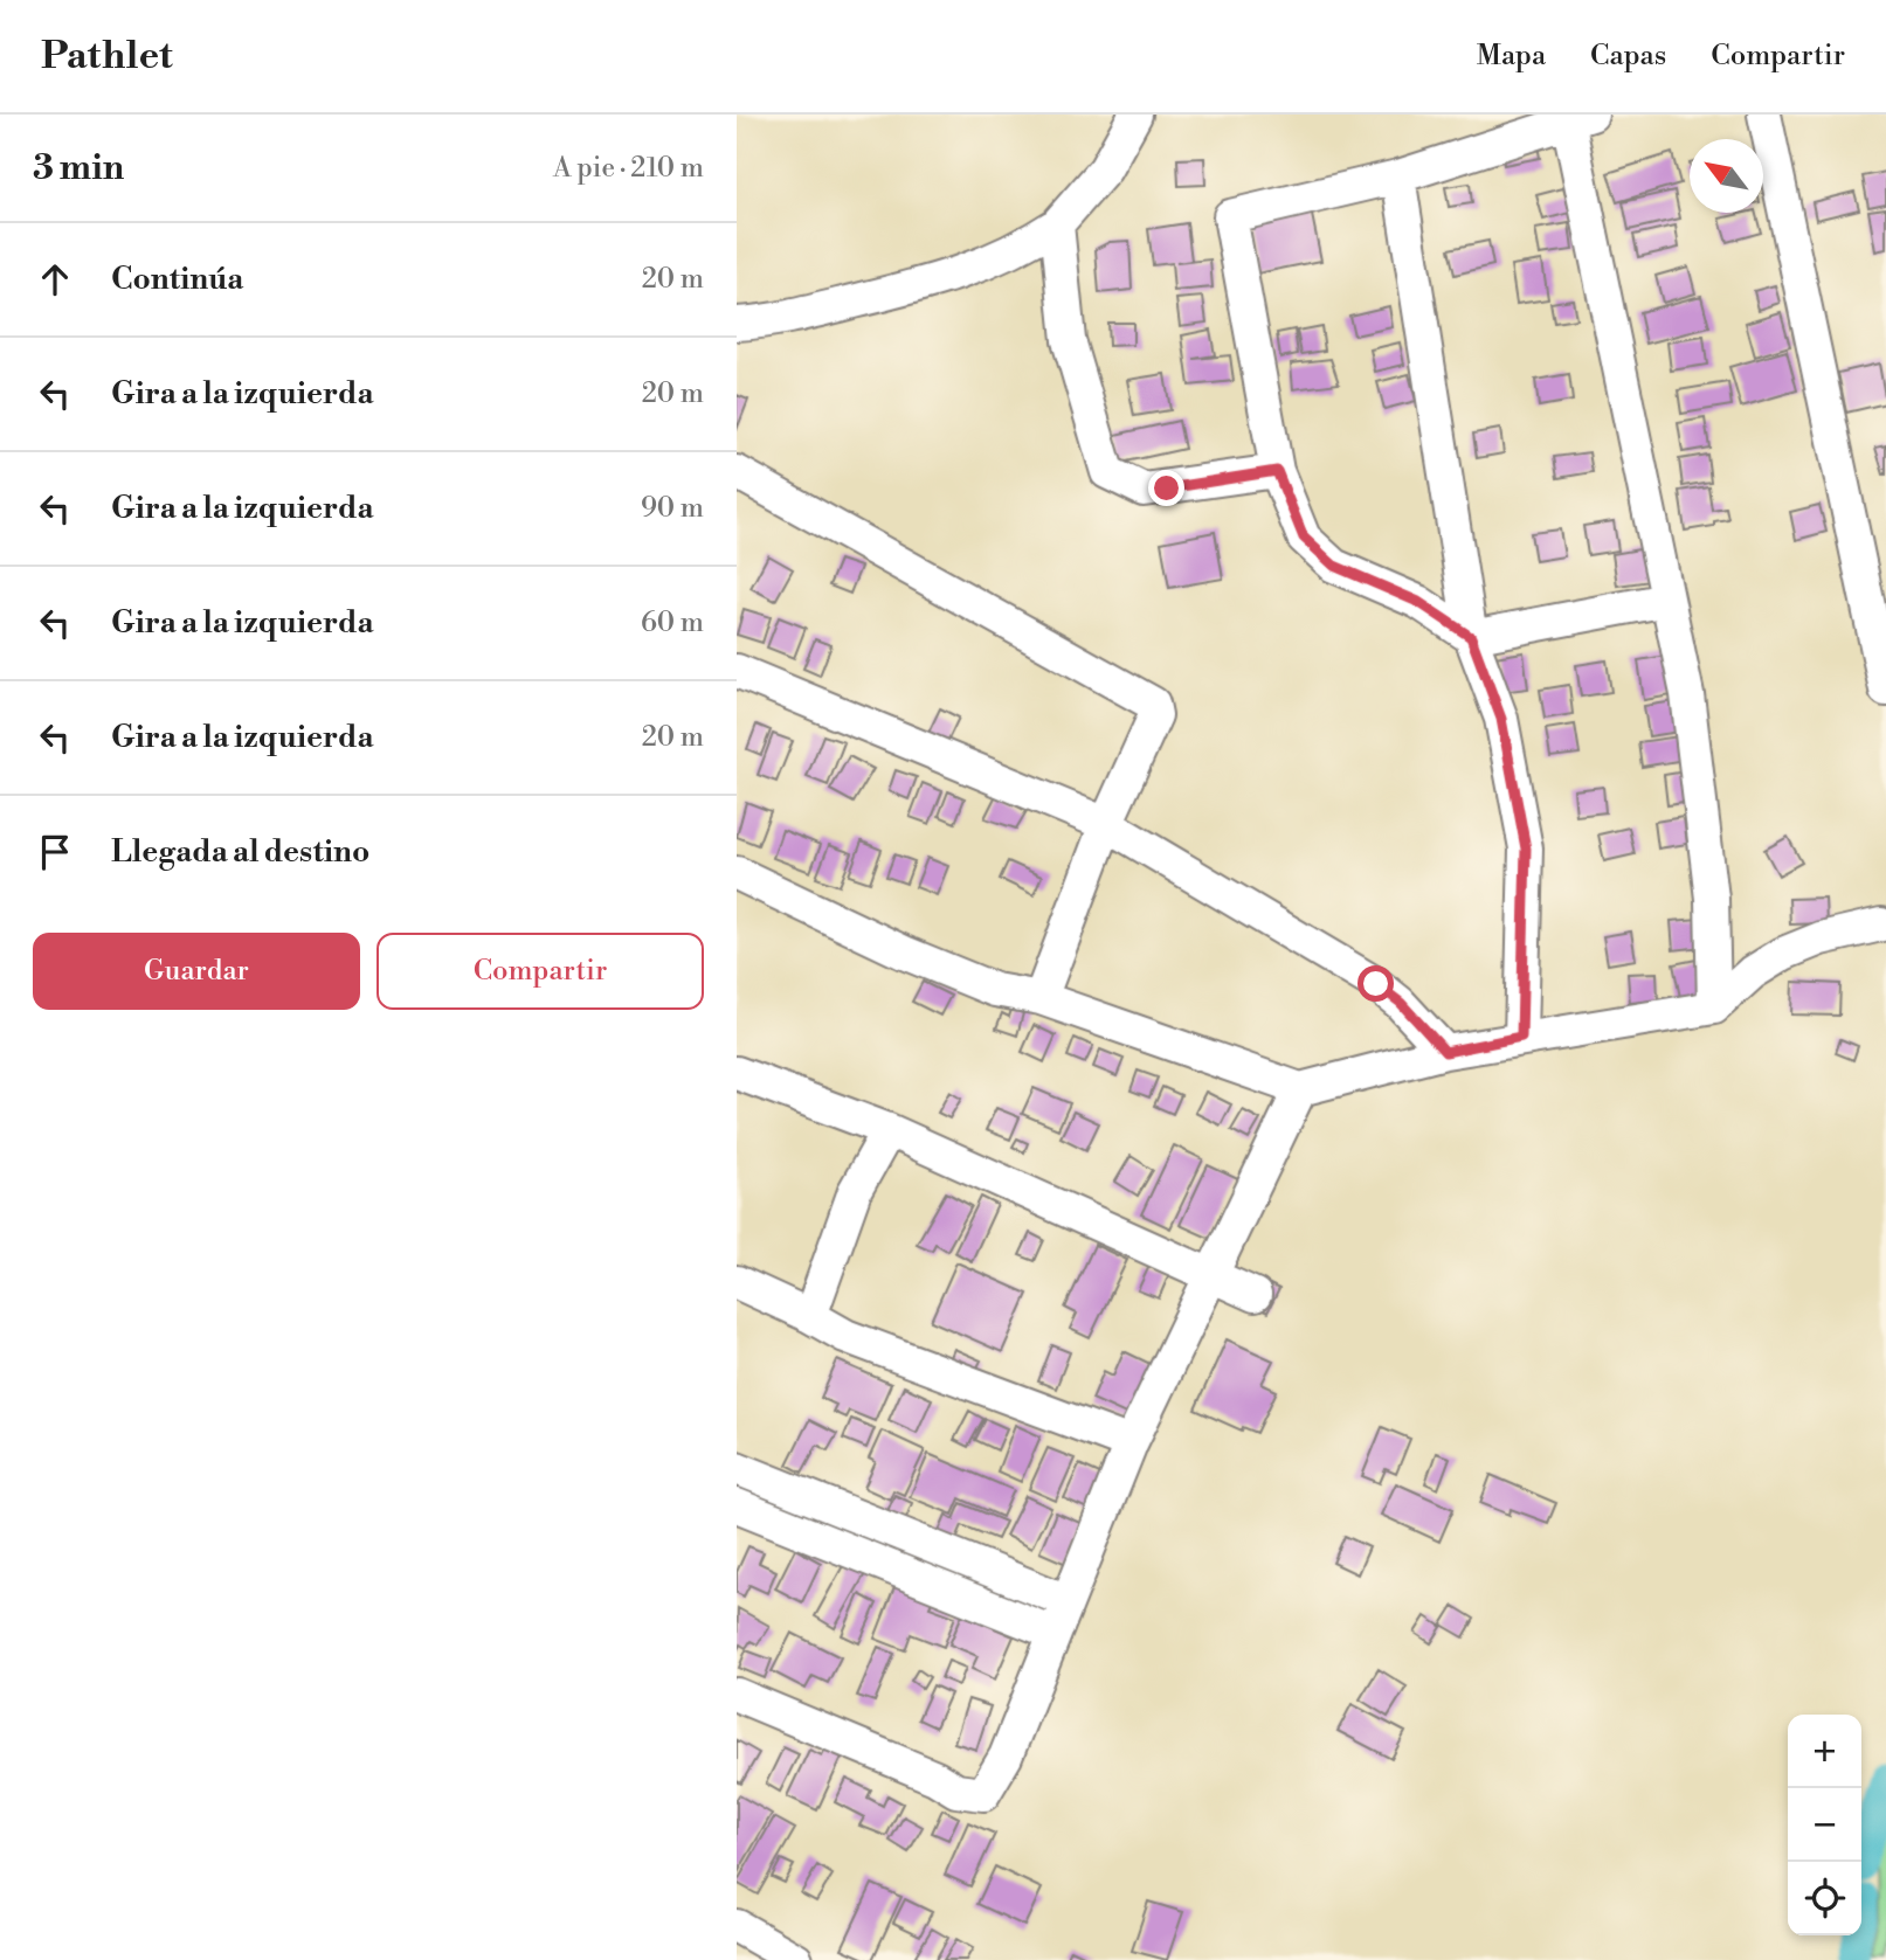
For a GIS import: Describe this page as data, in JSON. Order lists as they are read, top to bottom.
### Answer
{
  "north": "top left",
  "page": {
    "header": "Pathlet",
    "nav": ["Mapa", "Capas", "Compartir"],
    "heading": ["3 min", "A pie · 210 m"],
    "list": [
      ["Continúa", "20 m"],
      ["Gira a la izquierda", "20 m"],
      ["Gira a la izquierda", "90 m"],
      ["Gira a la izquierda", "60 m"],
      ["Gira a la izquierda", "20 m"],
      "Llegada al destino"
    ],
    "buttons": ["Guardar", "Compartir"],
    "map_buttons": ["+", "−"]
  }
}
